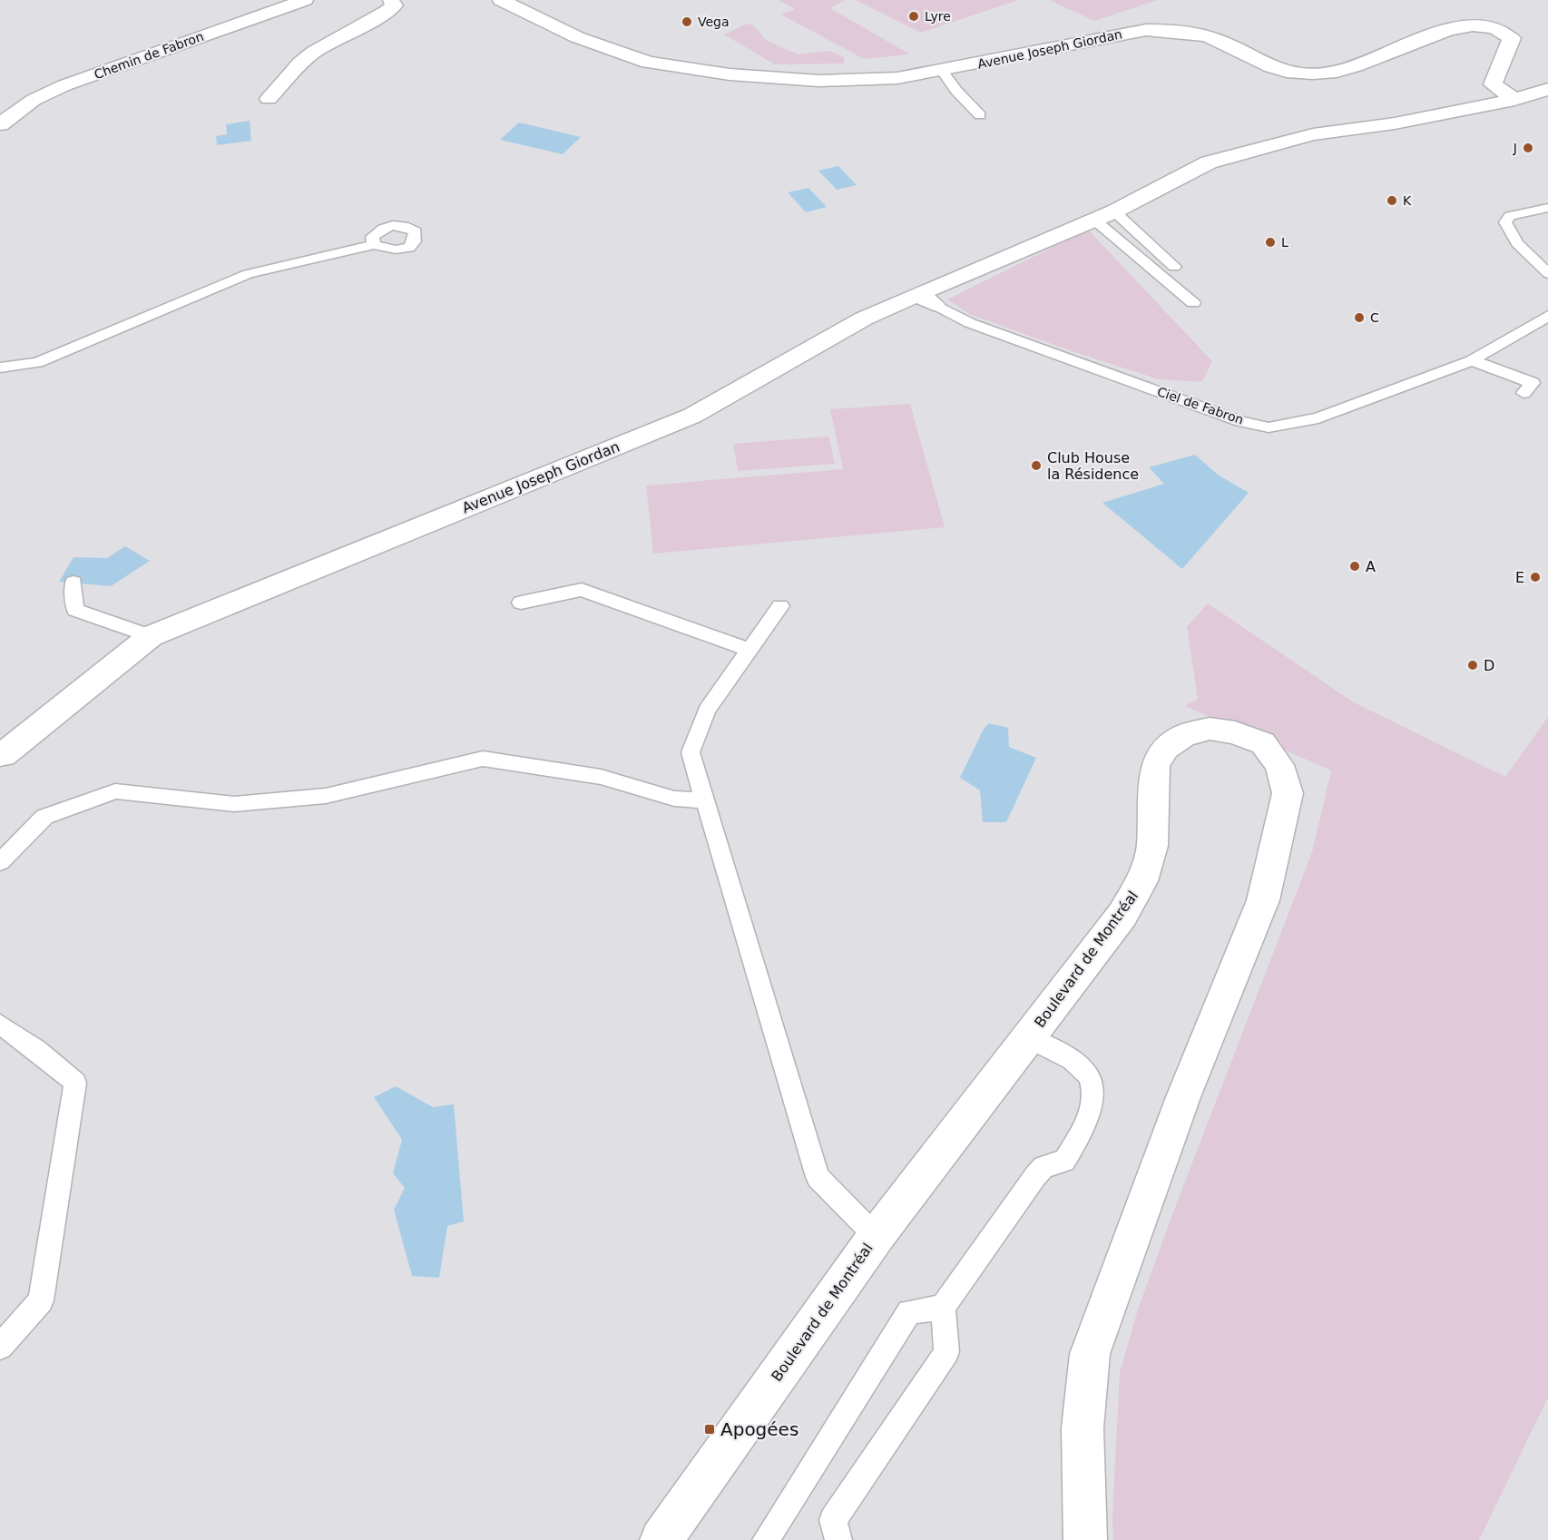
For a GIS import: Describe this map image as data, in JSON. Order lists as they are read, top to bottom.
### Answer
{
  "streets": {
    "street": ["Avenue Joseph Giordan", "Chemin de Fabron", "Boulevard de Montréal"],
    "lane": ["Ciel de Fabron"]
  },
  "crossings": [
    ["Avenue Joseph Giordan", "Ciel de Fabron"]
  ],
  "places": {
    "other": [
      "Lyre",
      "Vega",
      "J",
      "K",
      "L",
      "C",
      "Club House la Résidence",
      "A",
      "E",
      "D"
    ],
    "transit": ["Apogées"]
  }
}
